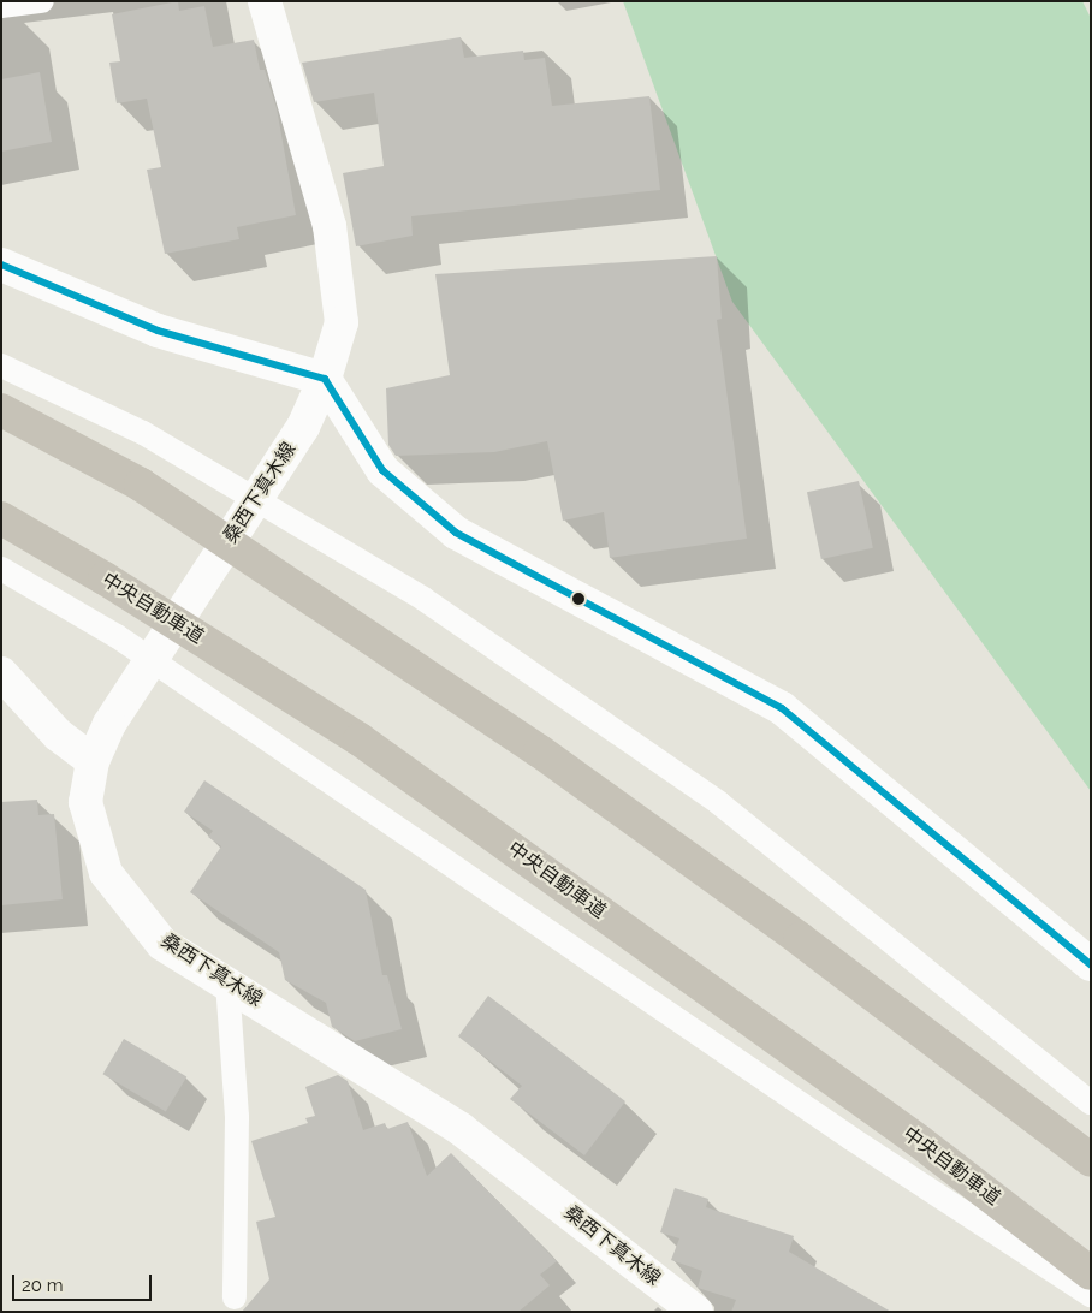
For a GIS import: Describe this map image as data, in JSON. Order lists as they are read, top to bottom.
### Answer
{
  "streets": {
    "highway": ["中央自動車道"],
    "main road": ["桑西下真木線"]
  },
  "scale_bar": "20 m"
}
